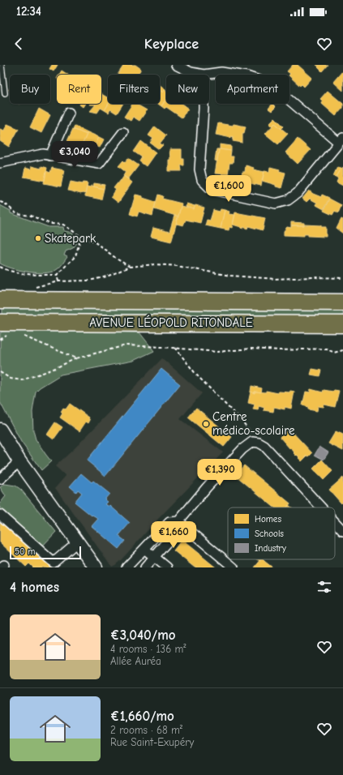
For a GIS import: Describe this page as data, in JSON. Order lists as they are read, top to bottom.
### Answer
{
  "streets": {
    "highway": ["AVENUE LÉOPOLD RITONDALE"]
  },
  "places": ["Skatepark", "Centre médico-scolaire"],
  "legend": ["Homes", "Schools", "Industry"],
  "scale_bar": "50 m",
  "page": {
    "status": "12:34",
    "header": "Keyplace",
    "chip": [
      "Buy",
      "Rent",
      "Filters",
      "New",
      "Apartment"
    ],
    "price": [
      "€3,040",
      "€1,600",
      "€1,390",
      "€1,660"
    ],
    "scale": "50 m",
    "heading": "4 homes",
    "list": [
      {
        "name": "€3,040/mo",
        "note": "4 rooms · 136 m² · Allée Auréa"
      },
      {
        "name": "€1,660/mo",
        "note": "2 rooms · 68 m² · Rue Saint-Exupéry"
      }
    ]
  }
}
